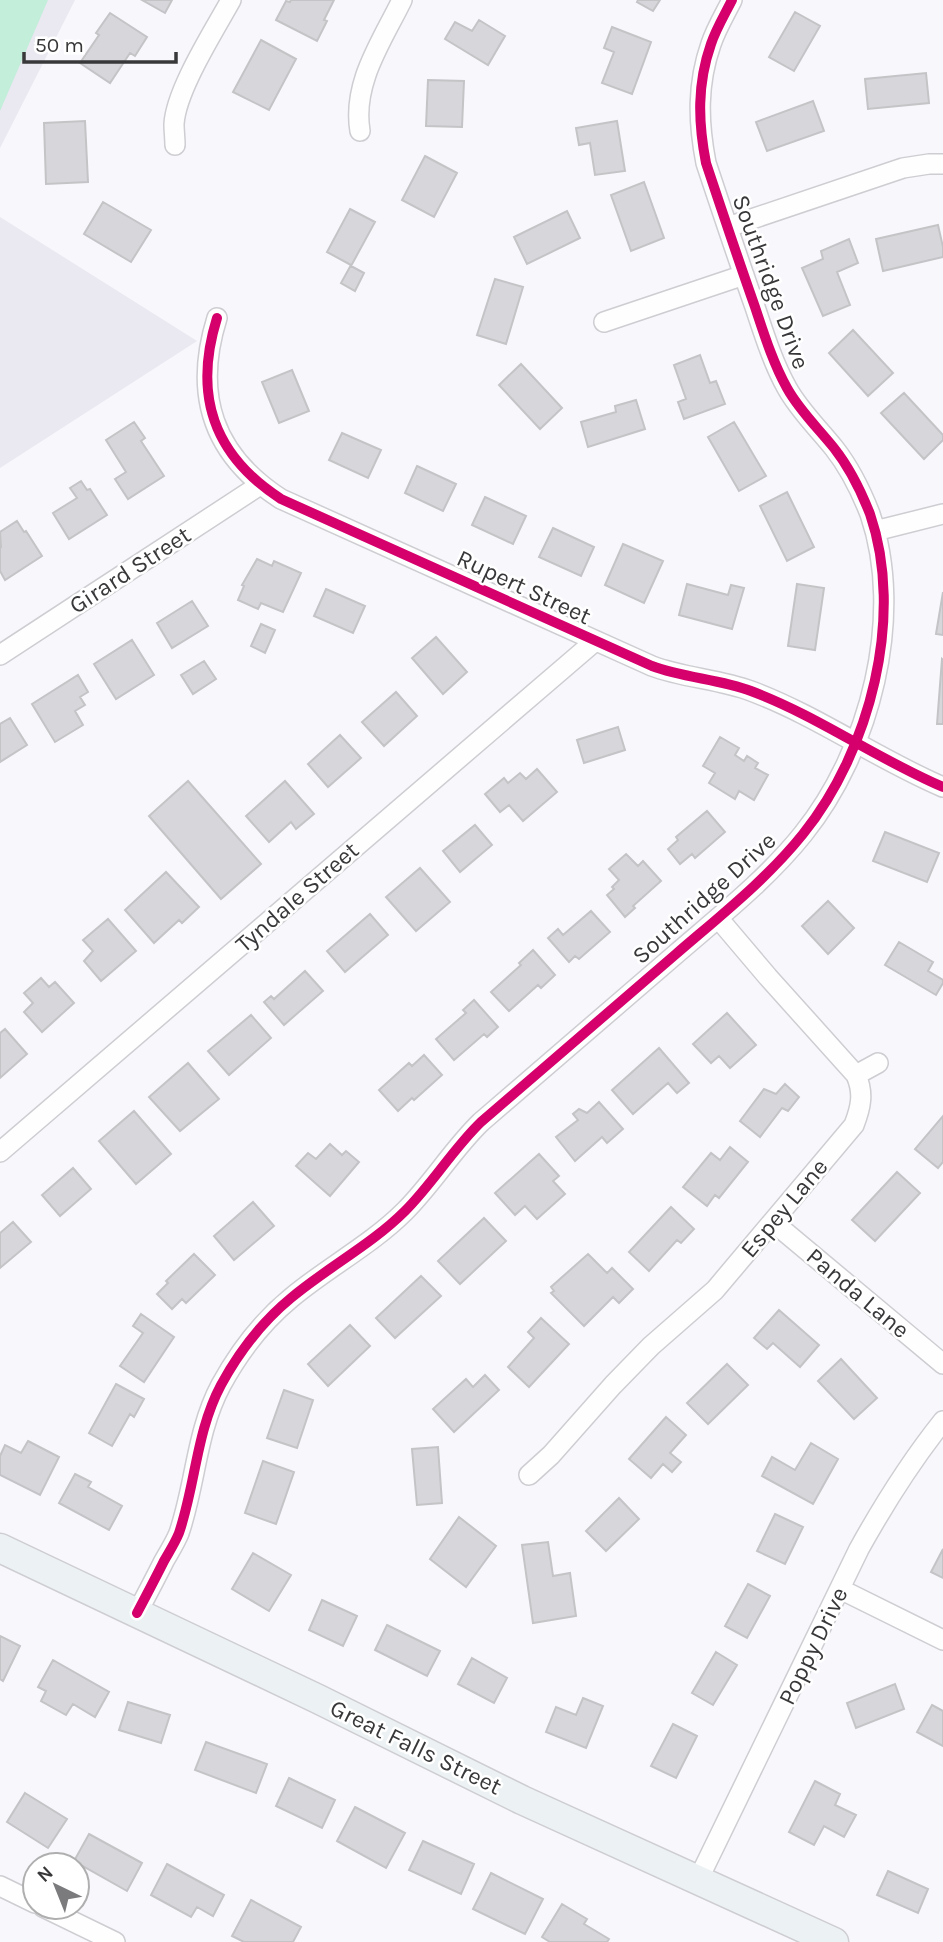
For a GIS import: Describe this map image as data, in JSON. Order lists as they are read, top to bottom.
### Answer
{
  "streets": {
    "main road": ["Great Falls Street"],
    "street": [
      "Southridge Drive",
      "Girard Street",
      "Rupert Street",
      "Tyndale Street",
      "Espey Lane",
      "Panda Lane",
      "Poppy Drive"
    ]
  },
  "crossings": [
    ["Southridge Drive", "Rupert Street"],
    ["Southridge Drive", "Great Falls Street"],
    ["Girard Street", "Rupert Street"],
    ["Rupert Street", "Tyndale Street"],
    ["Espey Lane", "Panda Lane"],
    ["Poppy Drive", "Great Falls Street"]
  ],
  "scale_bar": "50 m",
  "north": "top left"
}
